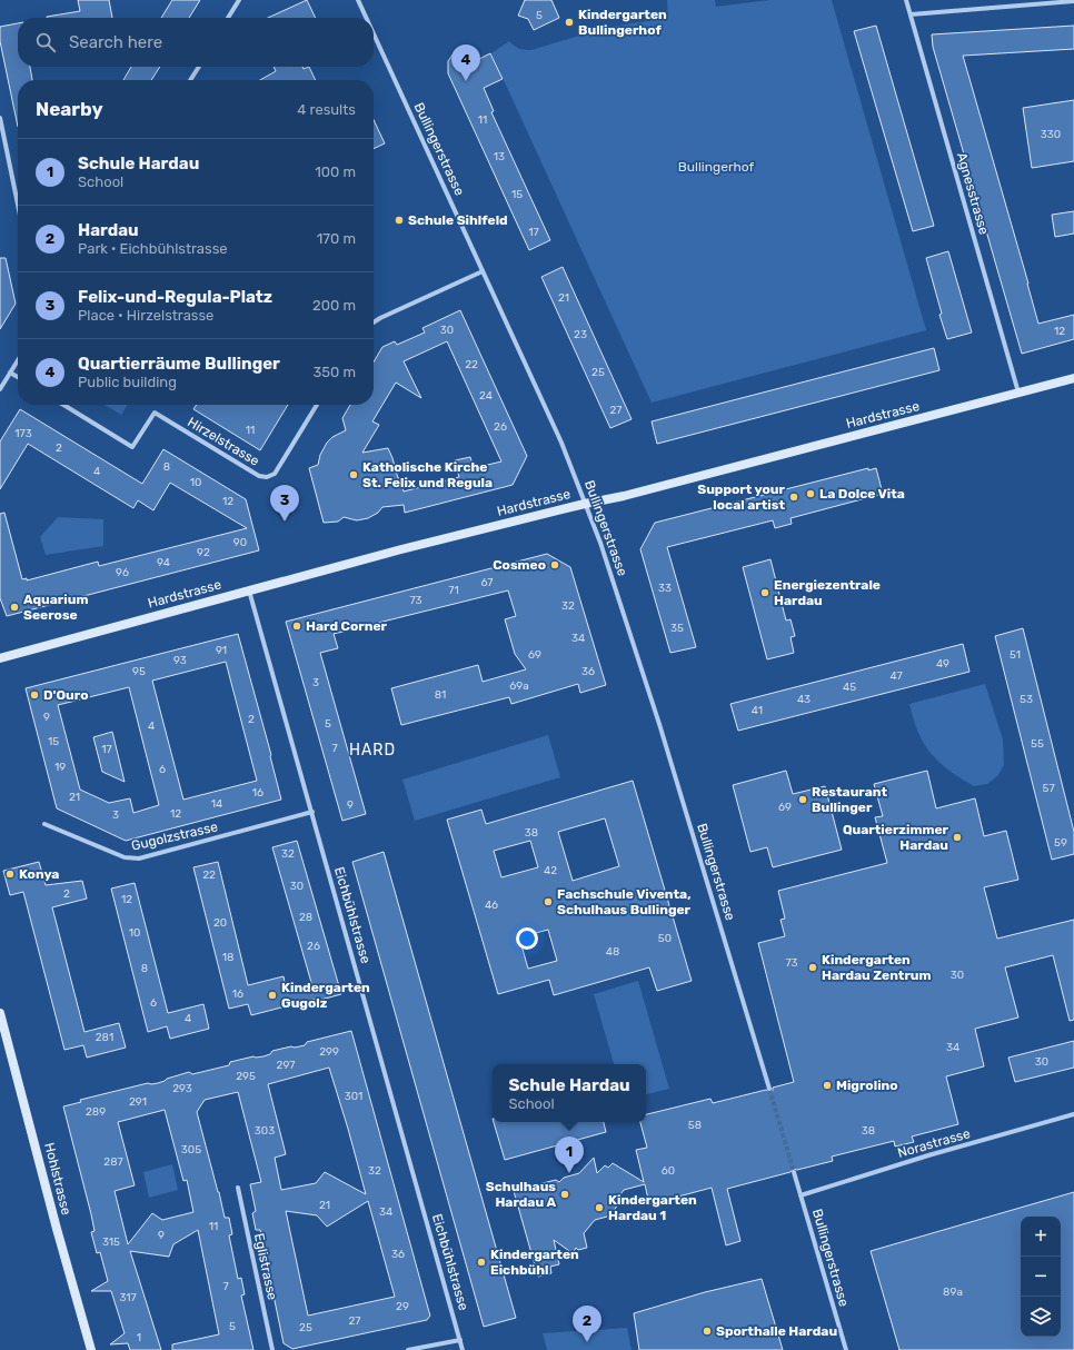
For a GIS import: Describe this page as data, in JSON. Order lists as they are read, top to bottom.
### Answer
{
  "streets": {
    "main road": ["Hardstrasse", "Hohlstrasse"],
    "street": [
      "Bullingerstrasse",
      "Agnesstrasse",
      "Hirzelstrasse",
      "Gugolzstrasse",
      "Eichbühlstrasse",
      "Norastrasse",
      "Eglistrasse"
    ]
  },
  "crossings": [
    ["Bullingerstrasse", "Hardstrasse"],
    ["Bullingerstrasse", "Norastrasse"],
    ["Agnesstrasse", "Hardstrasse"],
    ["Hardstrasse", "Eichbühlstrasse"],
    ["Gugolzstrasse", "Eichbühlstrasse"]
  ],
  "districts": ["HARD"],
  "parks": ["Bullingerhof"],
  "places": [
    "Kindergarten Bullingerhof",
    "Schule Sihlfeld",
    "Katholische Kirche St. Felix und Regula",
    "La Dolce Vita",
    "Support your local artist",
    "Cosmeo",
    "Energiezentrale Hardau",
    "Aquarium Seerose",
    "Hard Corner",
    "D'Ouro",
    "Restaurant Bullinger",
    "Quartierzimmer Hardau",
    "Konya",
    "Fachschule Viventa, Schulhaus Bullinger",
    "Kindergarten Hardau Zentrum",
    "Kindergarten Gugolz",
    "Migrolino",
    "Schulhaus Hardau A",
    "Kindergarten Hardau 1",
    "Kindergarten Eichbühl",
    "Sporthalle Hardau"
  ],
  "house_numbers": [
    "5",
    "11",
    "330",
    "13",
    "15",
    "17",
    "21",
    "30",
    "12",
    "23",
    "22",
    "25",
    "24",
    "27",
    "26",
    "11",
    "173",
    "2",
    "8",
    "4",
    "10",
    "12",
    "90",
    "92",
    "94",
    "96",
    "67",
    "33",
    "71",
    "73",
    "32",
    "35",
    "34",
    "91",
    "69",
    "51",
    "93",
    "49",
    "95",
    "36",
    "47",
    "3",
    "69a",
    "45",
    "81",
    "43",
    "53",
    "41",
    "9",
    "2",
    "5",
    "4",
    "15",
    "55",
    "7",
    "17",
    "19",
    "6",
    "57",
    "16",
    "21",
    "14",
    "9",
    "69",
    "12",
    "3",
    "38",
    "59",
    "32",
    "42",
    "22",
    "30",
    "2",
    "12",
    "46",
    "28",
    "20",
    "10",
    "50",
    "26",
    "48",
    "18",
    "73",
    "8",
    "30",
    "16",
    "6",
    "4",
    "281",
    "34",
    "299",
    "30",
    "297",
    "295",
    "293",
    "301",
    "291",
    "289",
    "58",
    "303",
    "38",
    "305",
    "287",
    "32",
    "60",
    "21",
    "34",
    "11",
    "9",
    "315",
    "36",
    "7",
    "89a",
    "317",
    "29",
    "27",
    "5",
    "25",
    "1"
  ],
  "page": {
    "search": "Search here",
    "pins": [
      "4",
      "3",
      "1",
      "2"
    ],
    "heading": ["Nearby", "4 results"],
    "list": [
      {
        "mark": "1",
        "name": "Schule Hardau",
        "note": "School",
        "value": "100 m"
      },
      {
        "mark": "2",
        "name": "Hardau",
        "note": "Park · Eichbühlstrasse",
        "value": "170 m"
      },
      {
        "mark": "3",
        "name": "Felix-und-Regula-Platz",
        "note": "Place · Hirzelstrasse",
        "value": "200 m"
      },
      {
        "mark": "4",
        "name": "Quartierräume Bullinger",
        "note": "Public building",
        "value": "350 m"
      }
    ],
    "popup": ["Schule Hardau", "School"],
    "map_buttons": ["+", "−"]
  }
}
